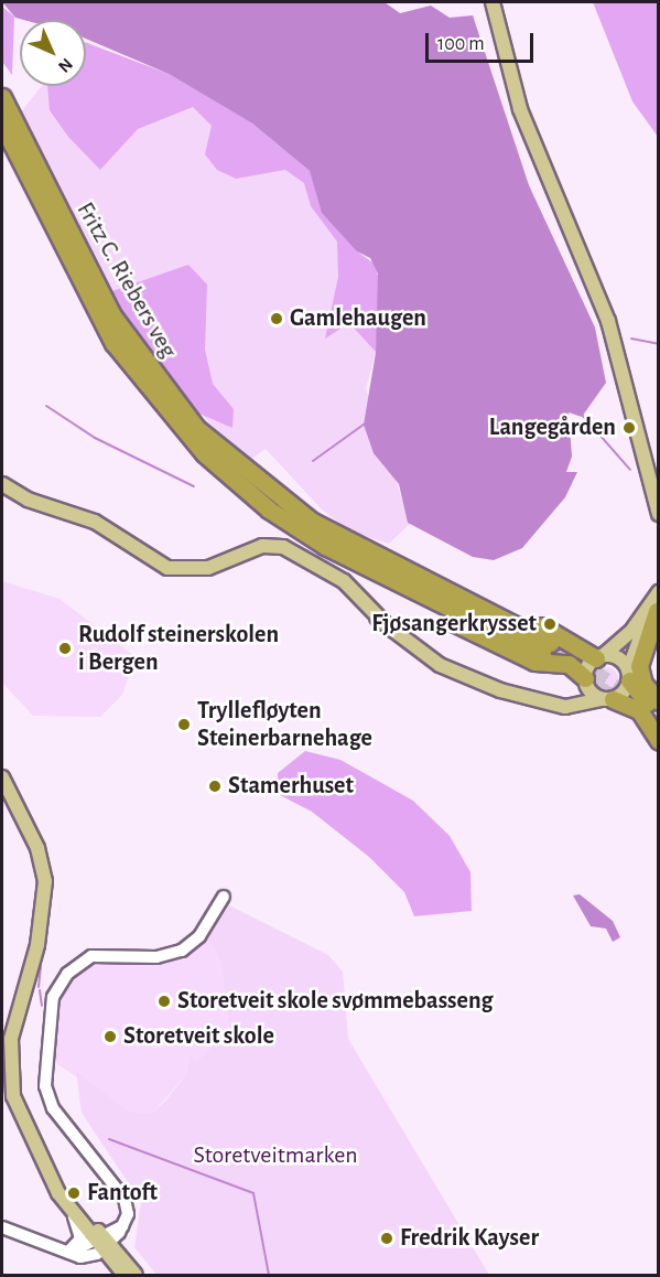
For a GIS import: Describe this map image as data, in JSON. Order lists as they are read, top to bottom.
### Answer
{
  "streets": {
    "highway": ["Fritz C. Riebers veg"]
  },
  "parks": ["Storetveitmarken"],
  "places": [
    "Gamlehaugen",
    "Langegården",
    "Fjøsangerkrysset",
    "Rudolf steinerskolen i Bergen",
    "Tryllefløyten Steinerbarnehage",
    "Stamerhuset",
    "Storetveit skole svømmebasseng",
    "Storetveit skole",
    "Fantoft",
    "Fredrik Kayser"
  ],
  "scale_bar": "100 m",
  "north": "bottom right"
}
